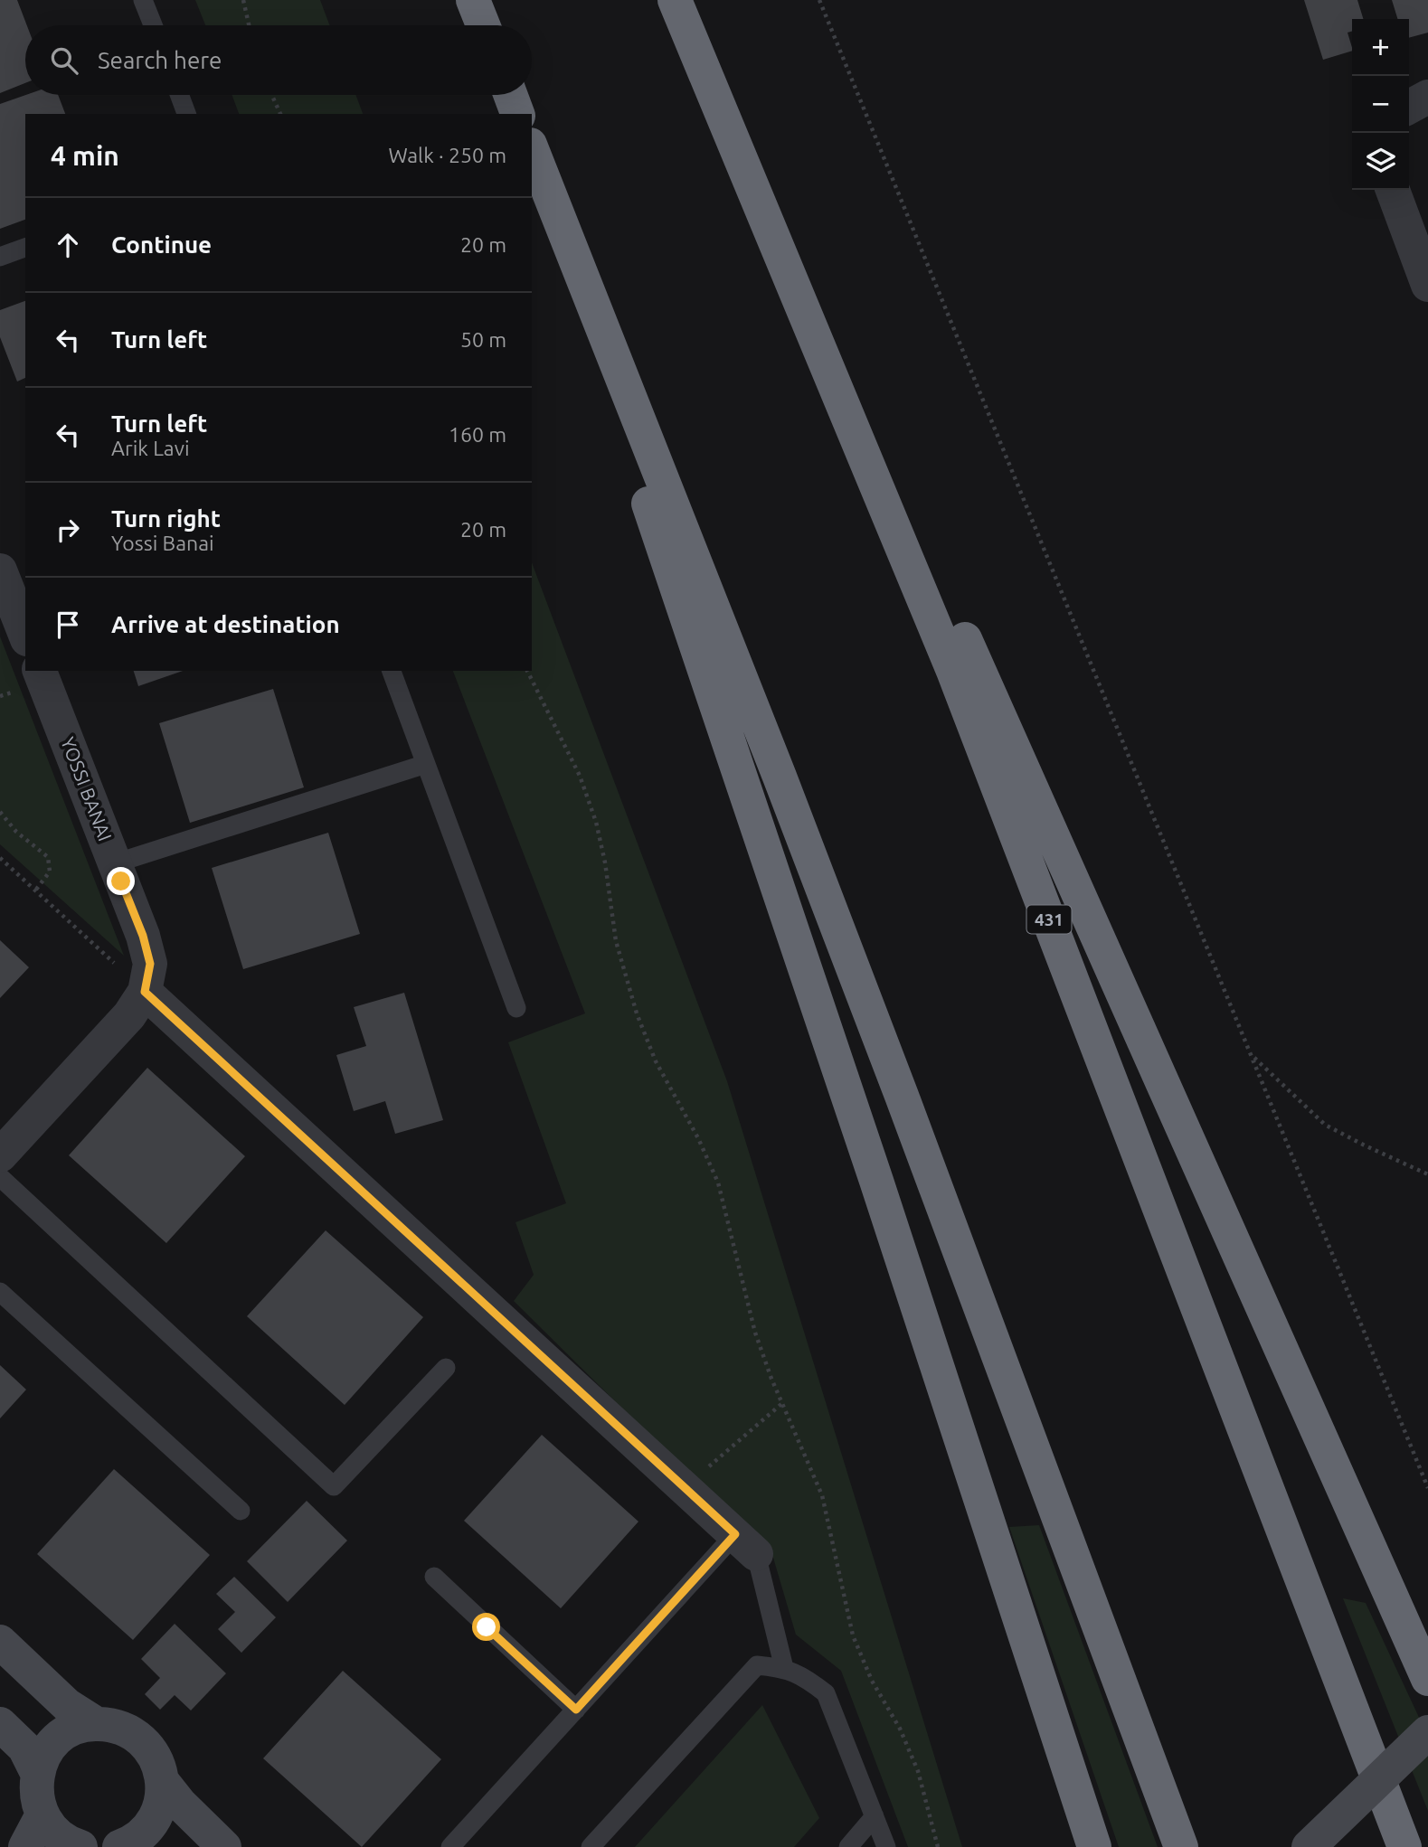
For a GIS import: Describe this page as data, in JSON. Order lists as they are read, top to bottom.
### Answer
{
  "streets": {
    "highway": ["431"],
    "street": ["YOSSI BANAI"]
  },
  "page": {
    "map_buttons": ["+", "−"],
    "search": "Search here",
    "heading": ["4 min", "Walk · 250 m"],
    "list": [
      ["Continue", "20 m"],
      ["Turn left", "50 m"],
      ["Turn left", "Arik Lavi", "160 m"],
      ["Turn right", "Yossi Banai", "20 m"],
      "Arrive at destination"
    ]
  }
}
